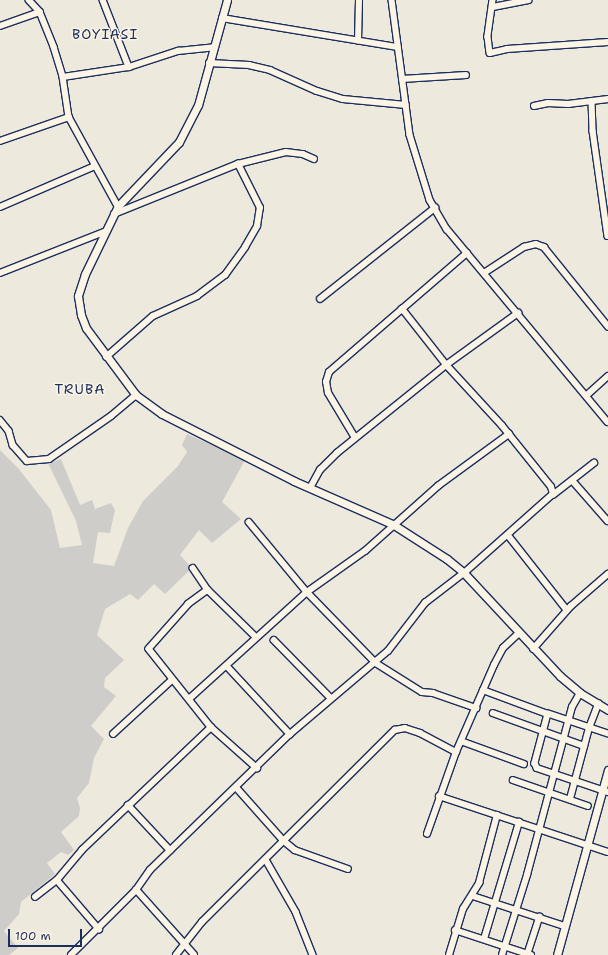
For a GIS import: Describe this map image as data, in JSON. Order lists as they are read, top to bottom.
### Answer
{
  "districts": ["BOYIASI", "TRUBA"],
  "scale_bar": "100 m"
}
